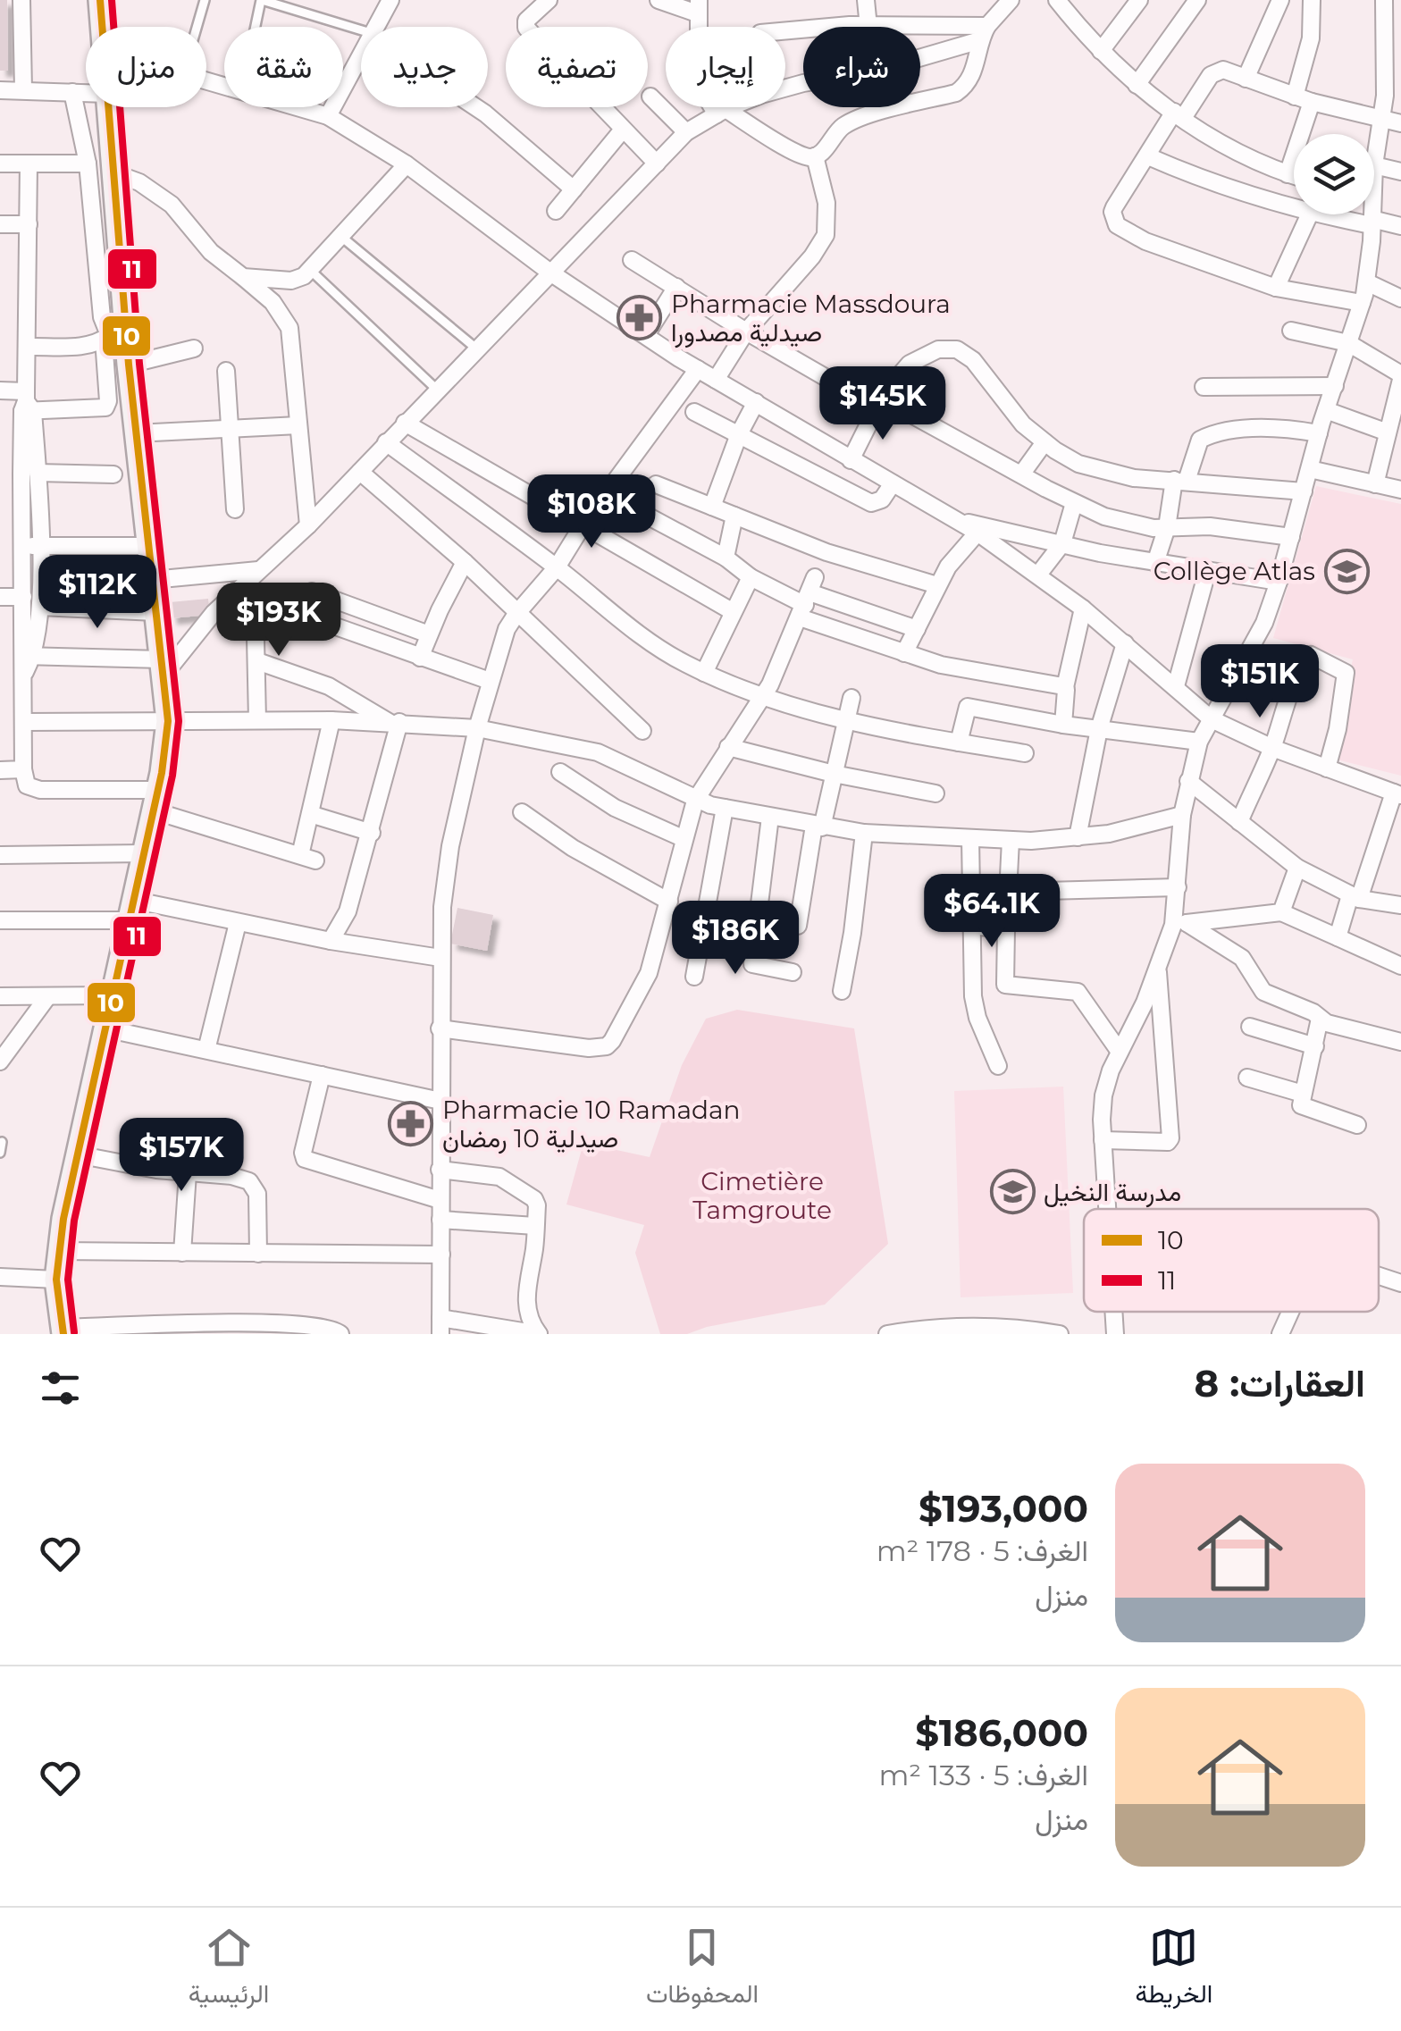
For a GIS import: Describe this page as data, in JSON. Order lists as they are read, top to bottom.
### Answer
{
  "parks": ["Cimetière Tamgroute"],
  "places": {
    "pharmacy": ["Pharmacie Massdoura صيدلية مصدورا", "Pharmacie 10 Ramadan صيدلية 10 رمضان"],
    "school or university": ["Collège Atlas", "مدرسة النخيل"]
  },
  "lines": ["transit line 10", "transit line 11"],
  "legend": ["10", "11"],
  "page": {
    "chip": [
      "شراء",
      "إيجار",
      "تصفية",
      "جديد",
      "شقة",
      "منزل"
    ],
    "price": [
      "$145K",
      "$108K",
      "$112K",
      "$193K",
      "$151K",
      "$64.1K",
      "$186K",
      "$157K"
    ],
    "heading": "العقارات: 8",
    "list": [
      {
        "name": "$193,000",
        "note": "الغرف: 5 · 178 m² · منزل"
      },
      {
        "name": "$186,000",
        "note": "الغرف: 5 · 133 m² · منزل"
      }
    ],
    "tabs": ["الخريطة", "المحفوظات", "الرئيسية"]
  }
}
